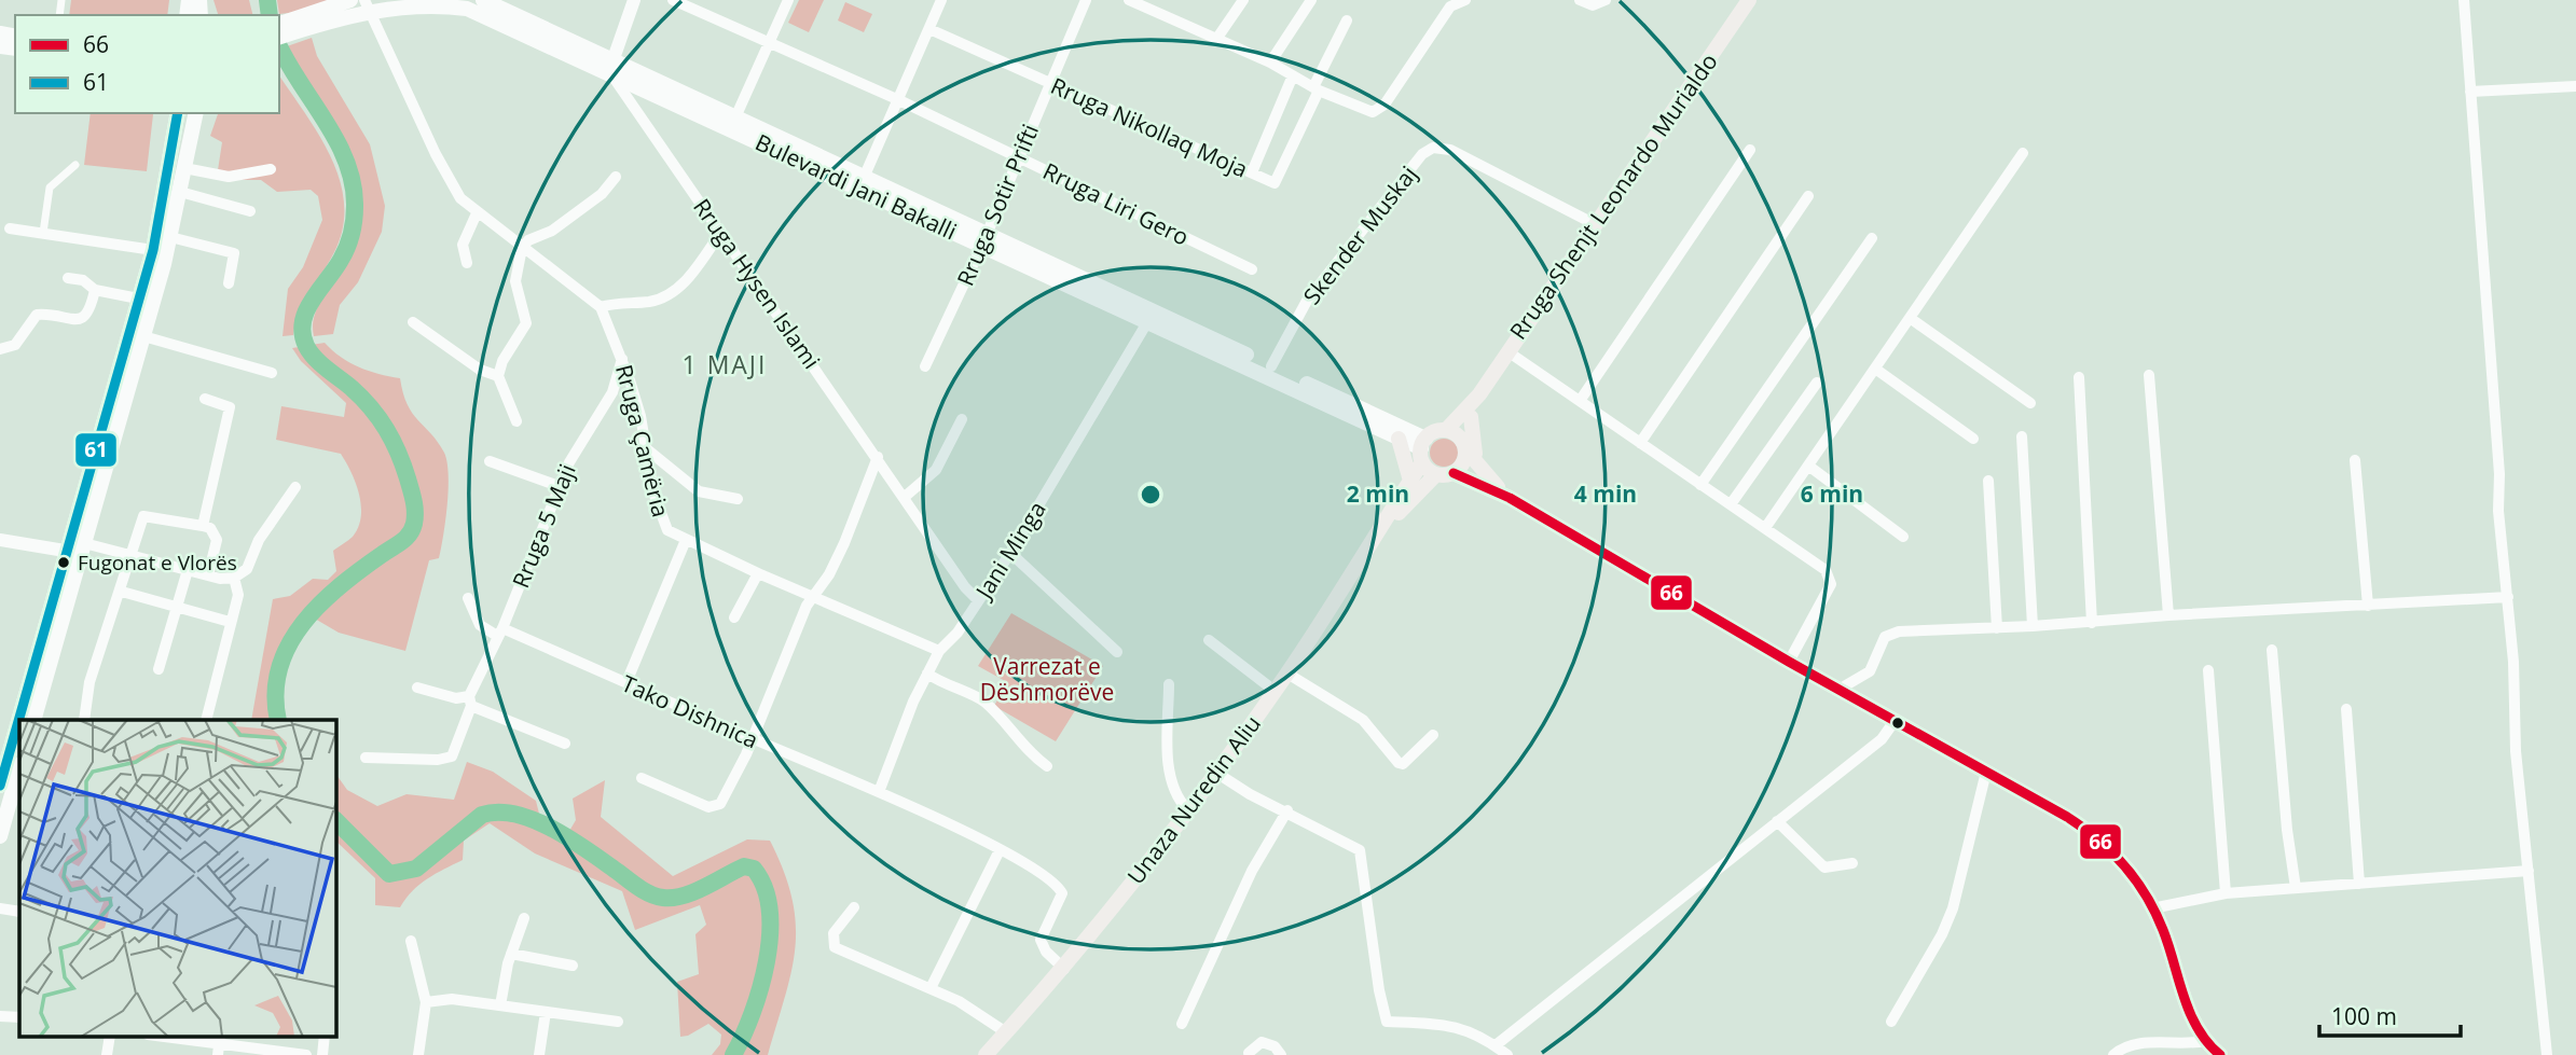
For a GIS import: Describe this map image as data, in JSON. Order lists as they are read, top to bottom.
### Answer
{
  "streets": {
    "main road": ["Bulevardi Jani Bakalli", "Rruga Shenjt Leonardo Murialdo", "Unaza Nuredin Aliu"],
    "street": [
      "Rruga Nikollaq Moja",
      "Rruga Liri Gero",
      "Rruga Sotir Prifti",
      "Skender Muskaj",
      "Rruga Hysen Islami",
      "Rruga Çamëria",
      "Rruga 5 Maji",
      "Jani Minga",
      "Tako Dishnica"
    ]
  },
  "crossings": [
    ["Rruga Nikollaq Moja", "Rruga Sotir Prifti"],
    ["Bulevardi Jani Bakalli", "Rruga Shenjt Leonardo Murialdo"],
    ["Bulevardi Jani Bakalli", "Rruga Sotir Prifti"],
    ["Bulevardi Jani Bakalli", "Skender Muskaj"],
    ["Bulevardi Jani Bakalli", "Rruga Hysen Islami"],
    ["Bulevardi Jani Bakalli", "Rruga Çamëria"],
    ["Bulevardi Jani Bakalli", "Jani Minga"],
    ["Bulevardi Jani Bakalli", "Unaza Nuredin Aliu"],
    ["Rruga Shenjt Leonardo Murialdo", "Skender Muskaj"],
    ["Rruga Shenjt Leonardo Murialdo", "Unaza Nuredin Aliu"],
    ["Rruga Liri Gero", "Rruga Sotir Prifti"],
    ["Rruga Hysen Islami", "Jani Minga"],
    ["Rruga Çamëria", "Rruga 5 Maji"],
    ["Rruga Çamëria", "Jani Minga"],
    ["Rruga 5 Maji", "Tako Dishnica"],
    ["Jani Minga", "Tako Dishnica"],
    ["Tako Dishnica", "Unaza Nuredin Aliu"]
  ],
  "districts": ["1 MAJI"],
  "parks": ["Varrezat e Dëshmorëve"],
  "places": ["Fugonat e Vlorës"],
  "lines": ["transit line 61", "transit line 66"],
  "legend": ["66", "61"],
  "scale_bar": "100 m",
  "rings": ["2 min", "4 min", "6 min"]
}
